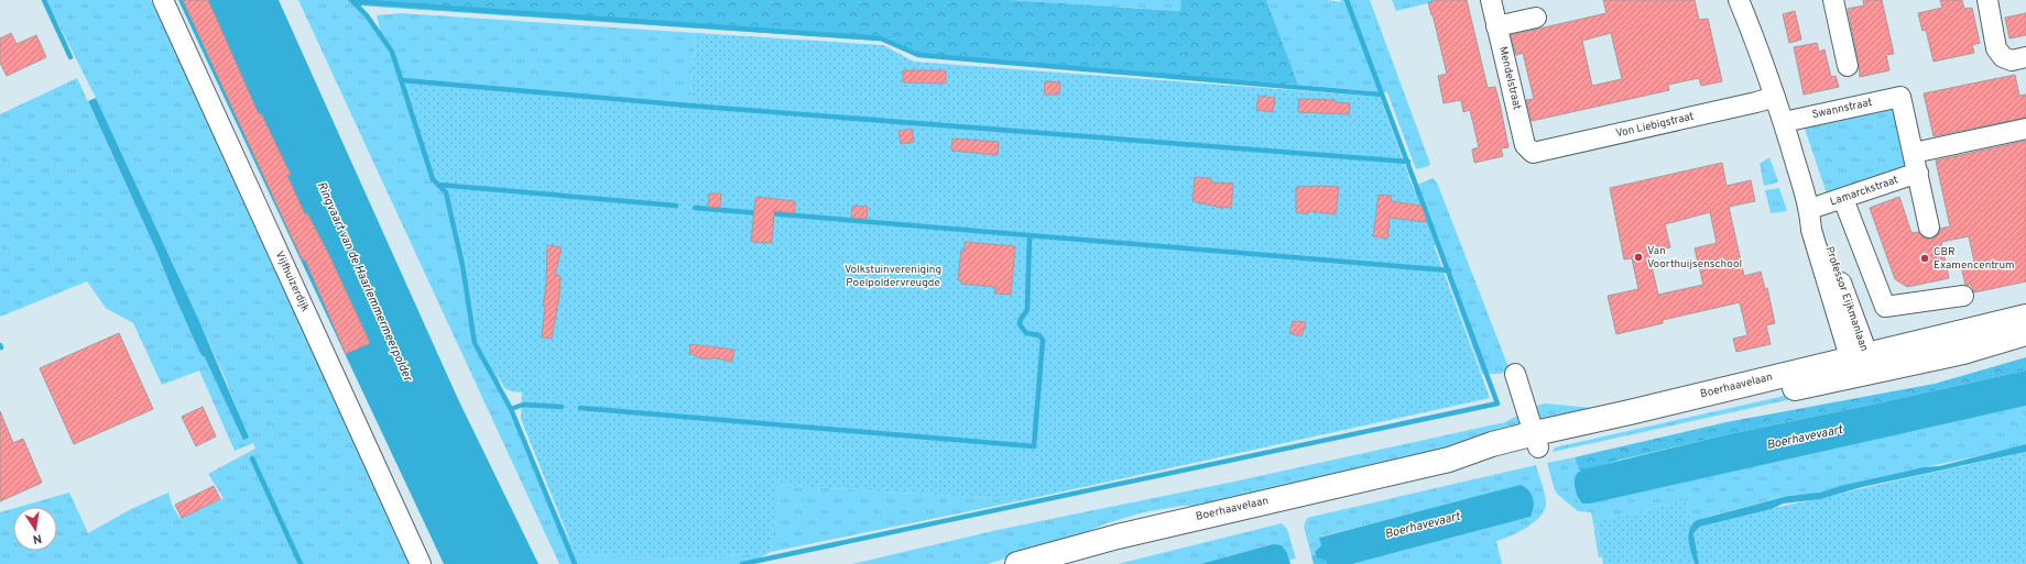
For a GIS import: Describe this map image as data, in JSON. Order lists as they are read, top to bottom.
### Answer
{
  "streets": {
    "main road": ["Boerhaavelaan"],
    "street": [
      "Mendelstraat",
      "Swannstraat",
      "Von Liebigstraat",
      "Lamarckstraat",
      "Vijfhuizerdijk",
      "Professor Eijkmanlaan"
    ]
  },
  "crossings": [
    ["Mendelstraat", "Von Liebigstraat"],
    ["Swannstraat", "Professor Eijkmanlaan"],
    ["Von Liebigstraat", "Professor Eijkmanlaan"],
    ["Lamarckstraat", "Professor Eijkmanlaan"],
    ["Professor Eijkmanlaan", "Boerhaavelaan"]
  ],
  "water": ["Ringvaart van de Haarlemmermeerpolder", "Boerhavevaart"],
  "parks": ["Volkstuinvereniging Poelpoldervreugde"],
  "places": ["Van Voorthuijsenschool", "CBR Examencentrum"],
  "north": "bottom"
}
